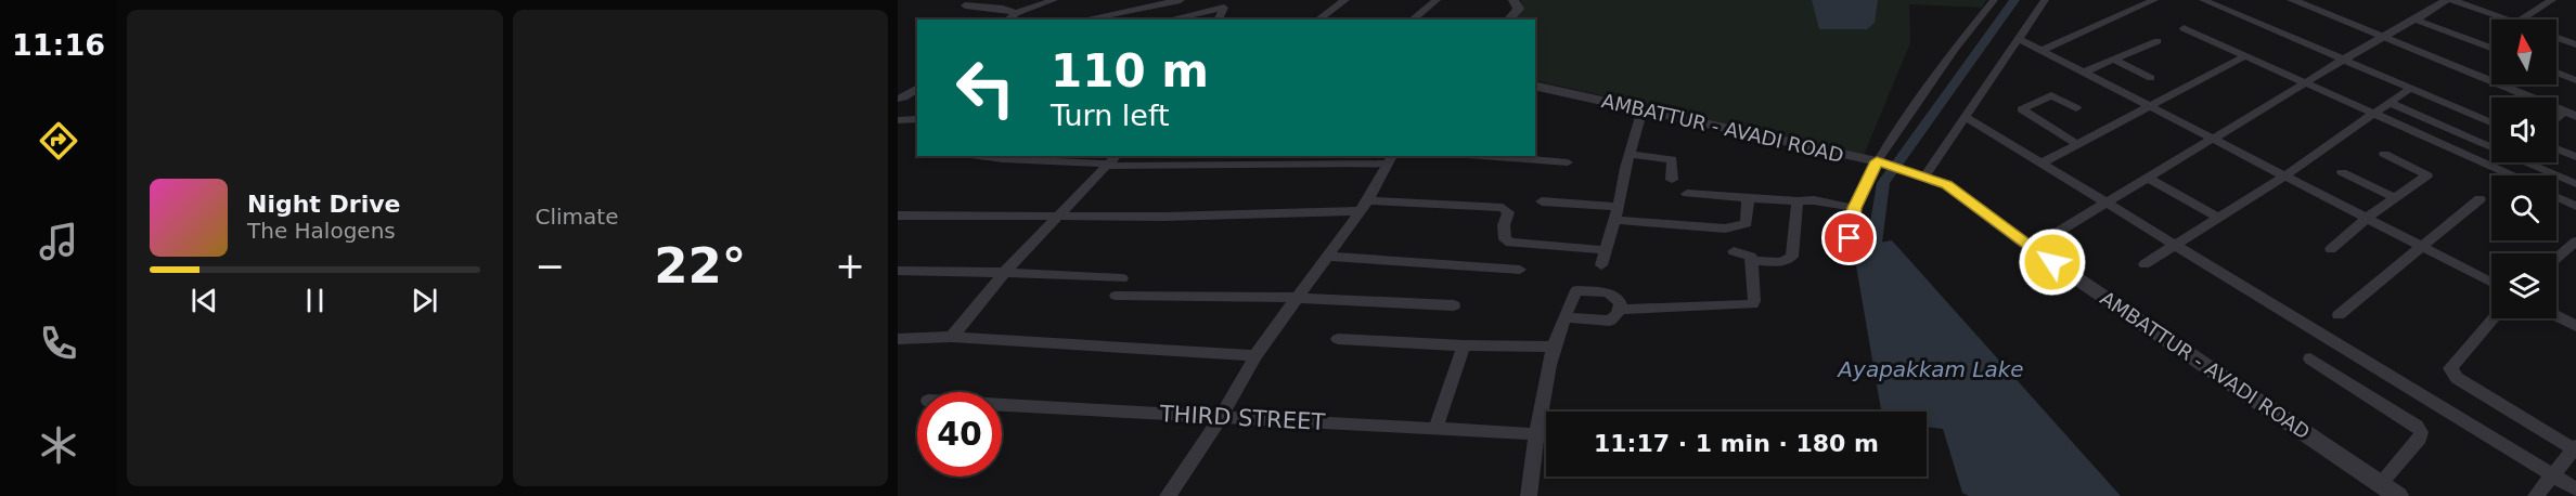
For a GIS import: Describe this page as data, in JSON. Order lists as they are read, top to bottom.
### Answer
{
  "streets": {
    "street": ["AMBATTUR - AVADI ROAD", "THIRD STREET"]
  },
  "water": ["Ayapakkam Lake"],
  "north": "top",
  "page": {
    "tabs": "11:16",
    "tile": "Climate",
    "turn": ["110 m", "Turn left"],
    "song": ["Night Drive", "The Halogens"],
    "heat": ["−", "22°", "+"],
    "limit": "40",
    "trip": "11:17 · 1 min · 180 m"
  }
}
